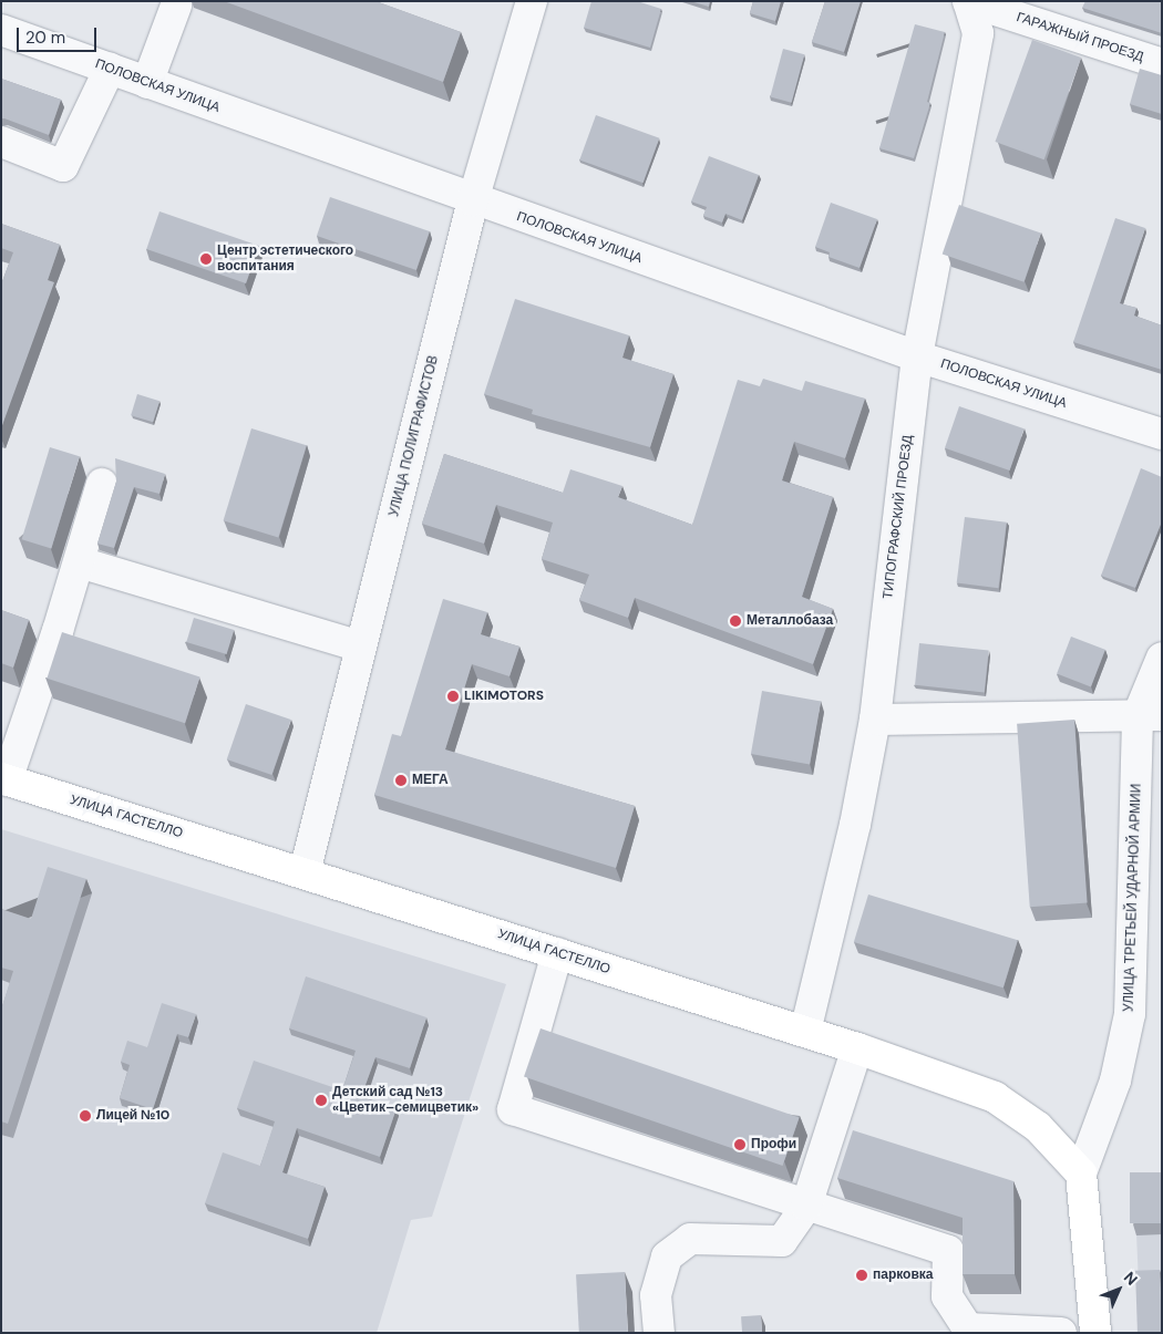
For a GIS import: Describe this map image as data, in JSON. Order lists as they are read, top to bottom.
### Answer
{
  "streets": {
    "main road": ["УЛИЦА ГАСТЕЛЛО", "УЛИЦА ТРЕТЬЕЙ УДАРНОЙ АРМИИ"],
    "street": [
      "ГАРАЖНЫЙ ПРОЕЗД",
      "ПОЛОВСКАЯ УЛИЦА",
      "УЛИЦА ПОЛИГРАФИСТОВ",
      "ТИПОГРАФСКИЙ ПРОЕЗД"
    ]
  },
  "crossings": [
    ["ГАРАЖНЫЙ ПРОЕЗД", "ТИПОГРАФСКИЙ ПРОЕЗД"],
    ["ПОЛОВСКАЯ УЛИЦА", "УЛИЦА ПОЛИГРАФИСТОВ"],
    ["ПОЛОВСКАЯ УЛИЦА", "ТИПОГРАФСКИЙ ПРОЕЗД"],
    ["УЛИЦА ПОЛИГРАФИСТОВ", "УЛИЦА ГАСТЕЛЛО"],
    ["ТИПОГРАФСКИЙ ПРОЕЗД", "УЛИЦА ГАСТЕЛЛО"],
    ["УЛИЦА ГАСТЕЛЛО", "УЛИЦА ТРЕТЬЕЙ УДАРНОЙ АРМИИ"]
  ],
  "places": [
    "Центр эстетического воспитания",
    "Металлобаза",
    "LIKIMOTORS",
    "МЕГА",
    "Детский сад №13 «Цветик–семицветик»",
    "Лицей №10",
    "Профи",
    "парковка"
  ],
  "scale_bar": "20 m",
  "north": "top right"
}
